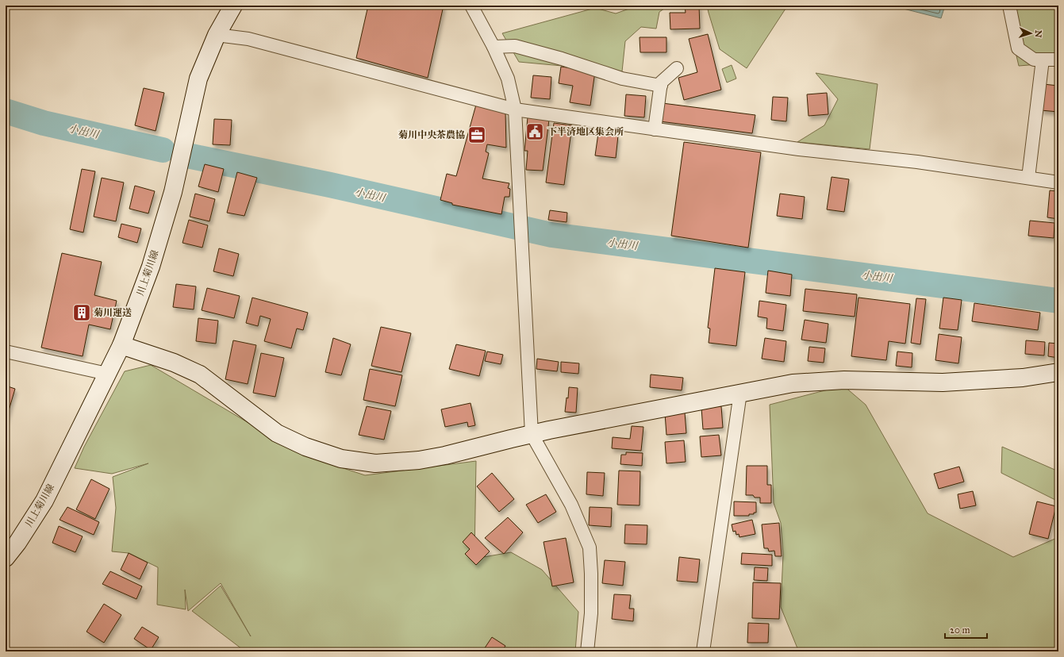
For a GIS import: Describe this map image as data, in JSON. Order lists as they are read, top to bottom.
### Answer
{
  "streets": {
    "street": ["川上菊川線"]
  },
  "water": ["小出川"],
  "places": {
    "public building": ["下半済地区集会所"],
    "office": ["菊川中央茶農協"],
    "building": ["菊川運送"]
  },
  "scale_bar": "20 m",
  "north": "right"
}
